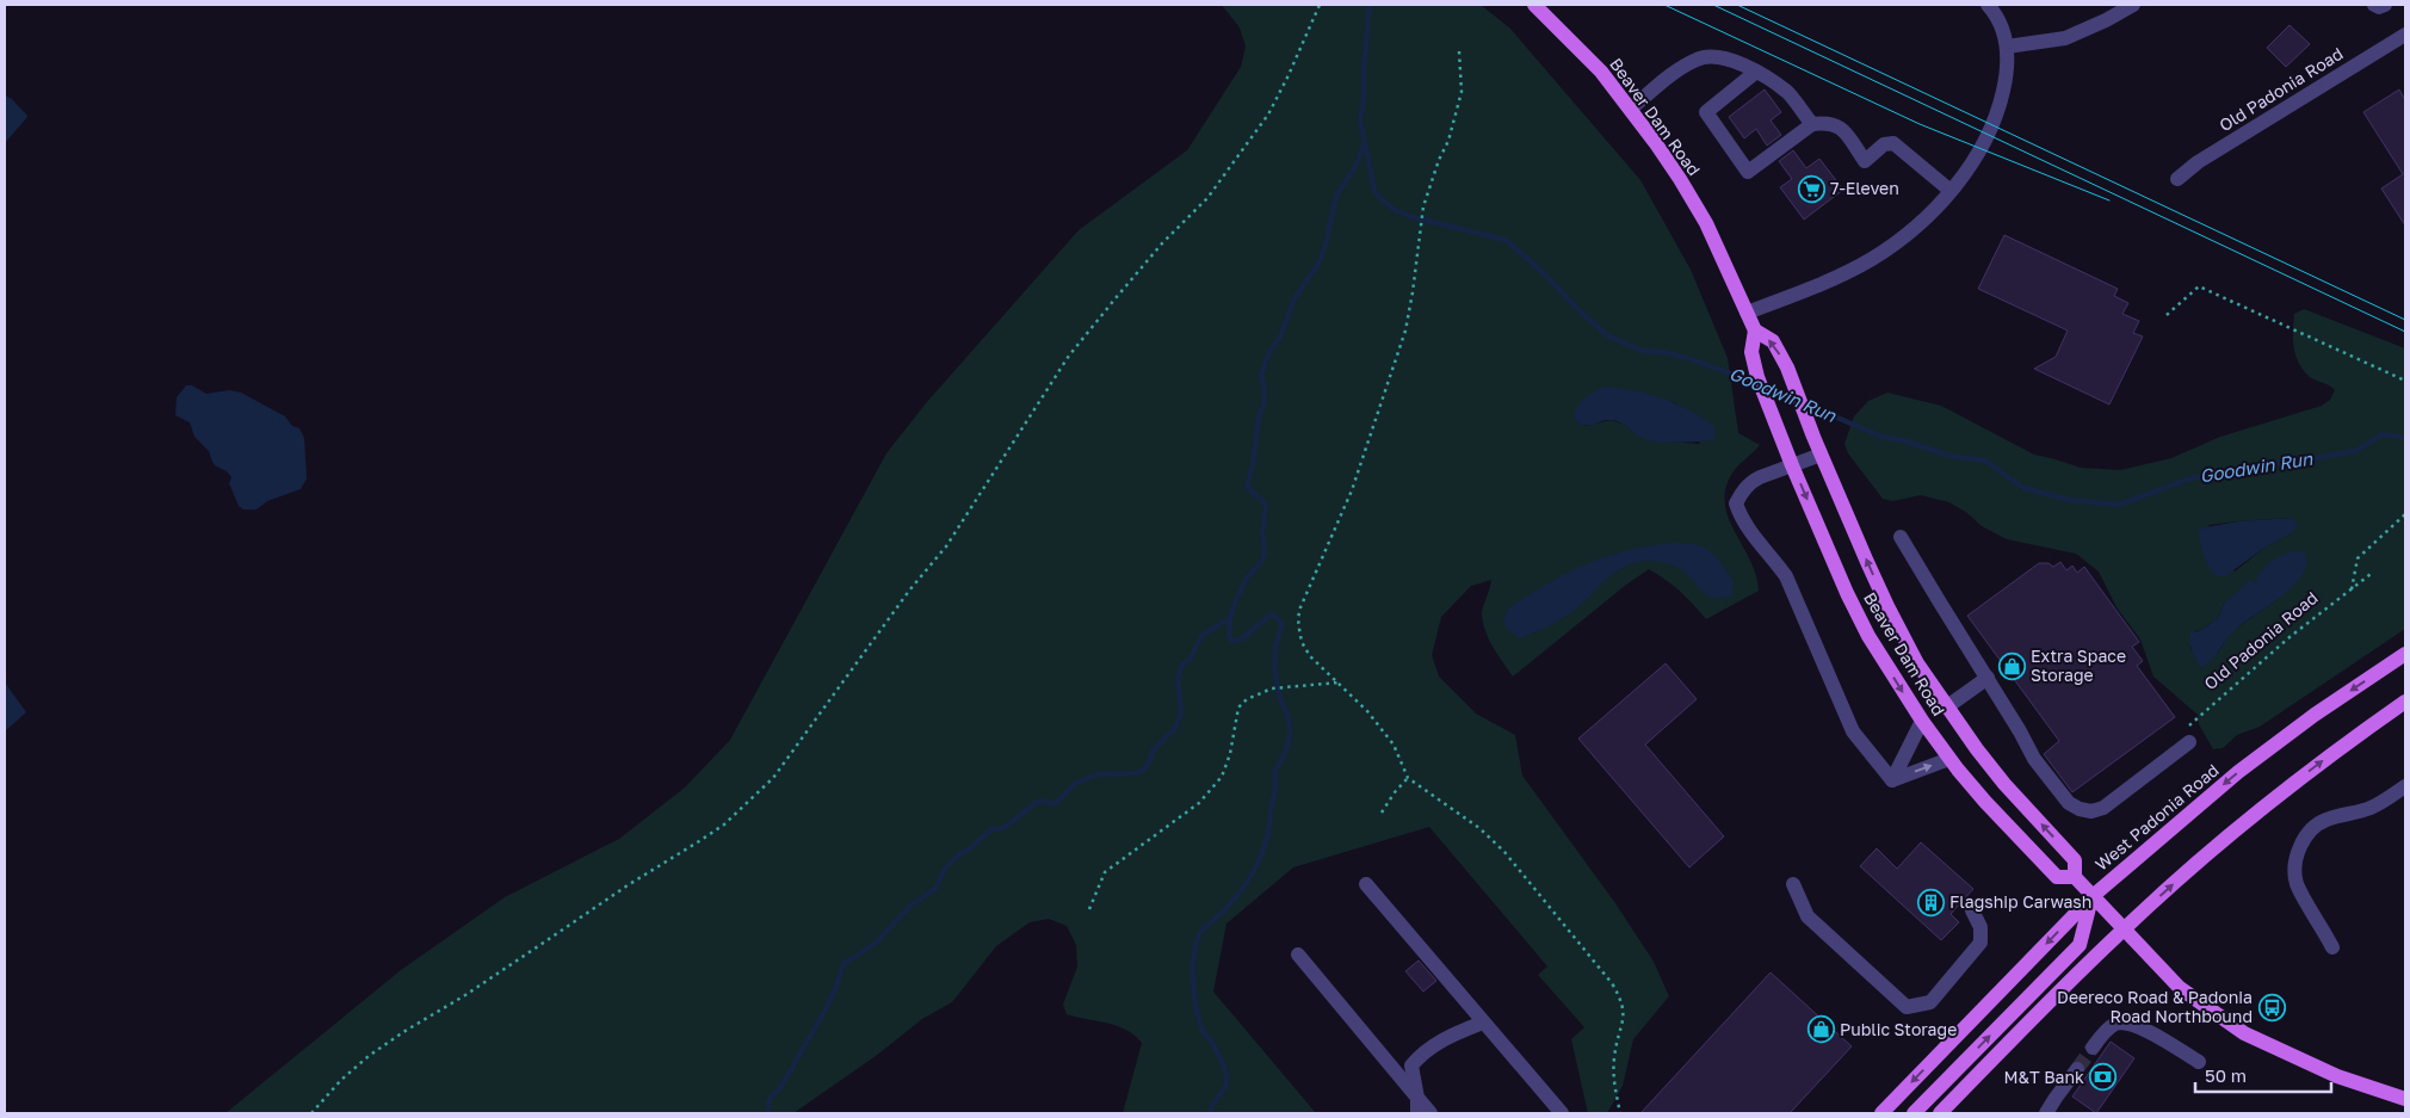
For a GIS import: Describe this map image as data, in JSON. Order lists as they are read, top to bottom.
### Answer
{
  "streets": {
    "main road": ["Beaver Dam Road", "West Padonia Road"],
    "street": ["Old Padonia Road"]
  },
  "crossings": [
    ["Beaver Dam Road", "West Padonia Road"]
  ],
  "water": ["Goodwin Run"],
  "places": {
    "supermarket": ["7-Eleven"],
    "shop": ["Extra Space Storage", "Public Storage"],
    "building": ["Flagship Carwash"],
    "bus stop": ["Deereco Road & Padonia Road Northbound"],
    "bank": ["M&T Bank"]
  },
  "scale_bar": "50 m"
}
